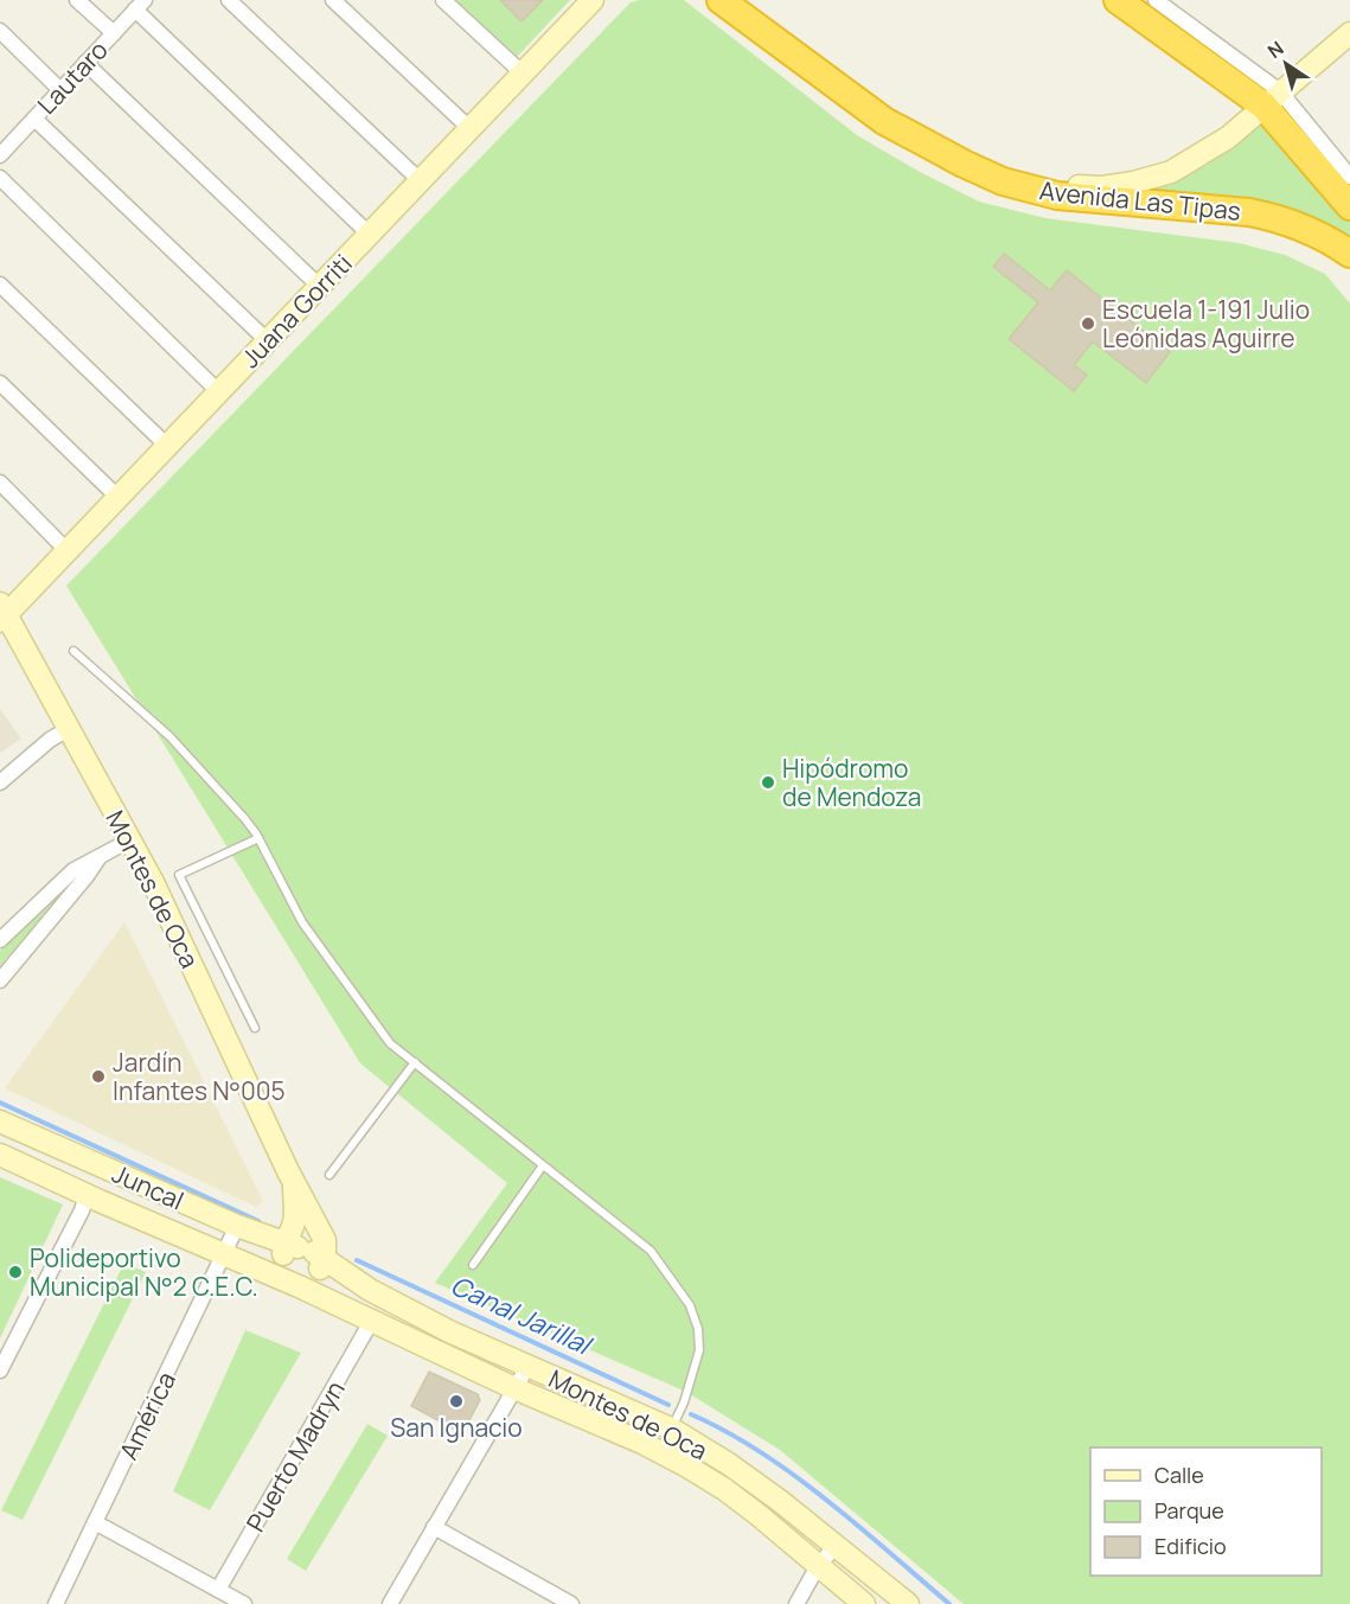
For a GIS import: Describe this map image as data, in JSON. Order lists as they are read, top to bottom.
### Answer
{
  "streets": {
    "highway": ["Avenida Las Tipas"],
    "main road": ["Juana Gorriti", "Montes de Oca", "Juncal"],
    "street": ["Lautaro", "América", "Puerto Madryn"]
  },
  "crossings": [
    ["Juana Gorriti", "Montes de Oca"],
    ["Montes de Oca", "Juncal"],
    ["Montes de Oca", "Puerto Madryn"],
    ["Juncal", "América"]
  ],
  "water": ["Canal Jarillal"],
  "places": [
    "Escuela 1-191 Julio Leónidas Aguirre",
    "Hipódromo de Mendoza",
    "Jardín Infantes N°005",
    "Polideportivo Municipal N°2 C.E.C.",
    "San Ignacio"
  ],
  "legend": ["Calle", "Parque", "Edificio"],
  "north": "top left"
}
